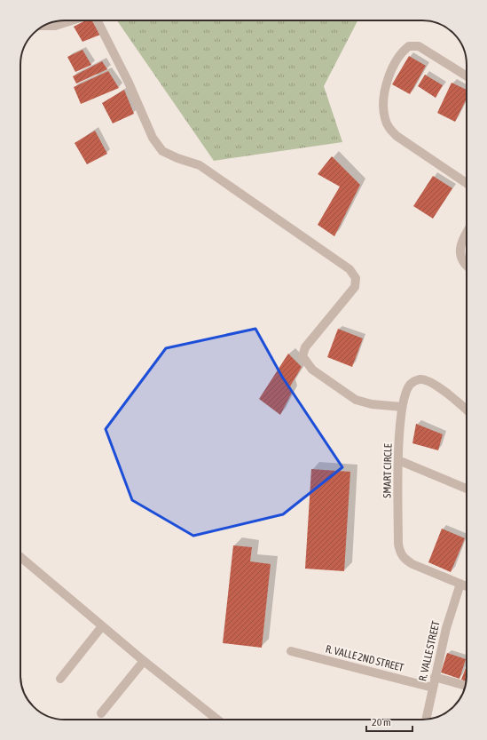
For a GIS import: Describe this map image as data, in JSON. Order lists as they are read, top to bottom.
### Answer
{
  "streets": {
    "street": ["SMART CIRCLE", "R. VALLE STREET", "R. VALLE 2ND STREET"]
  },
  "crossings": [
    ["SMART CIRCLE", "R. VALLE STREET"],
    ["R. VALLE STREET", "R. VALLE 2ND STREET"]
  ],
  "scale_bar": "20 m"
}
